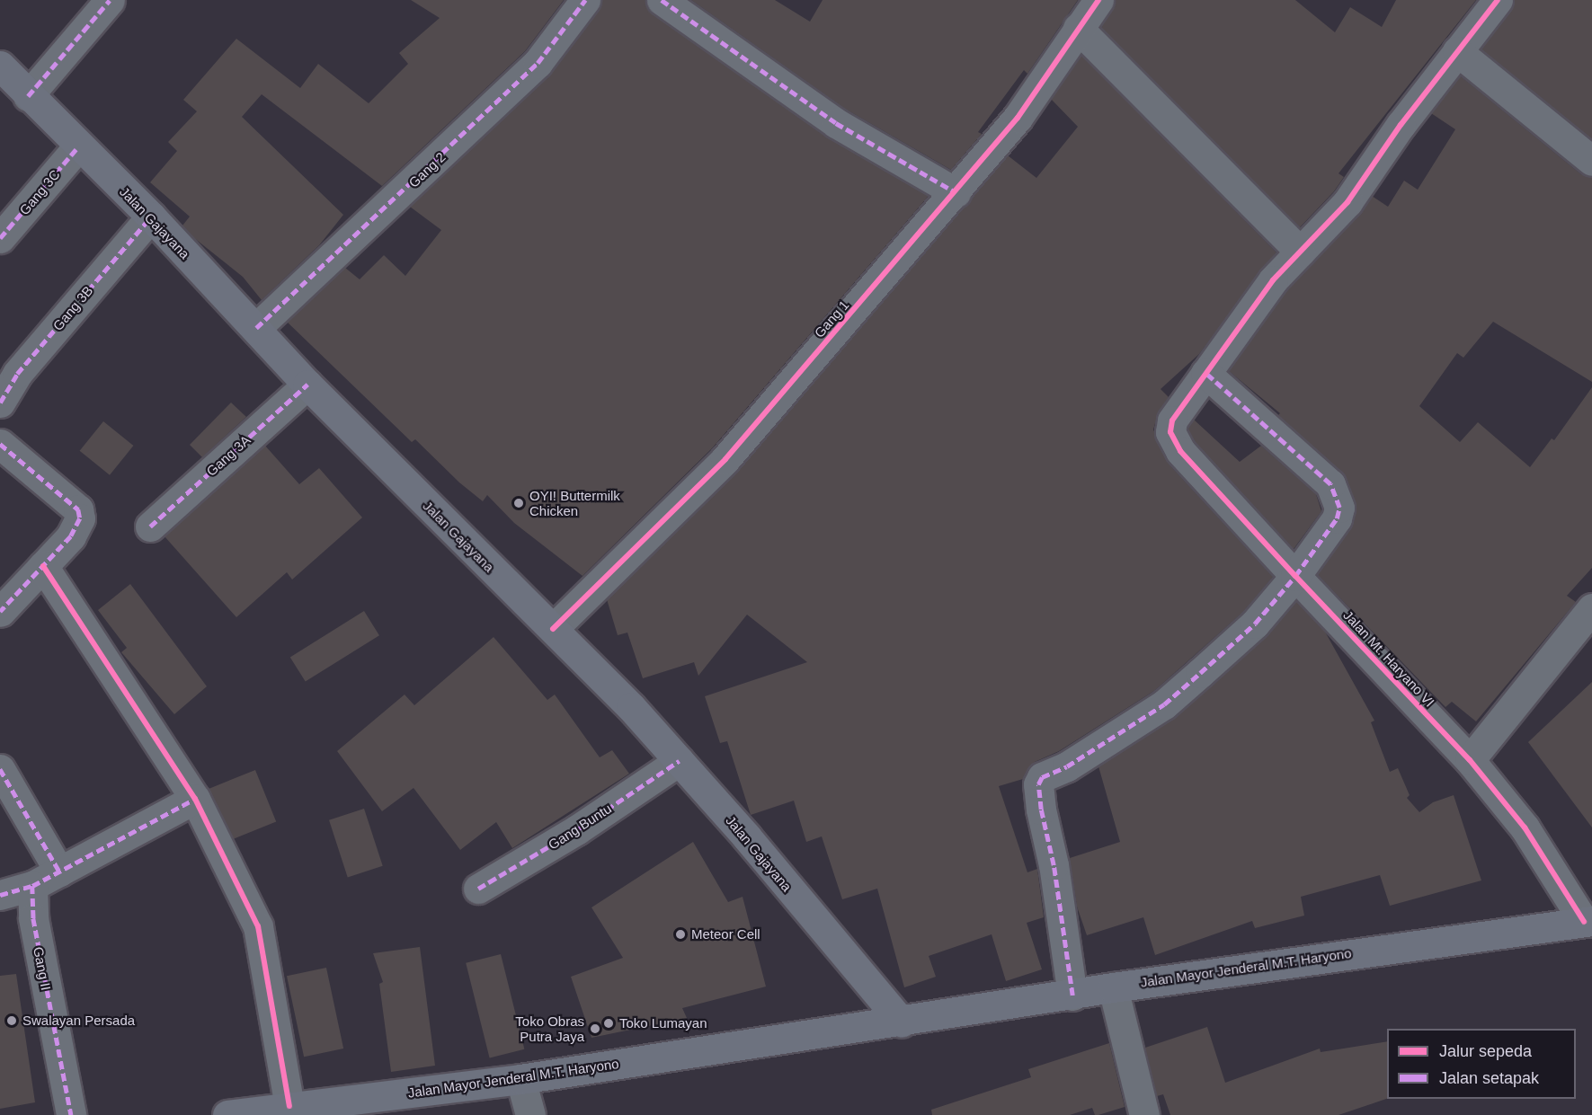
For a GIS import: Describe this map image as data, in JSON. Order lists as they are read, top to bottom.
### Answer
{
  "streets": {
    "main road": ["Jalan Gajayana", "Jalan Mayor Jenderal M.T. Haryono"],
    "street": [
      "Gang 2",
      "Gang 3C",
      "Gang 3B",
      "Gang 1",
      "Gang 3A",
      "Jalan Mt. Haryano VI",
      "Gang Buntu",
      "Gang II"
    ]
  },
  "crossings": [
    ["Gang 2", "Jalan Gajayana"],
    ["Gang 3C", "Jalan Gajayana"],
    ["Jalan Gajayana", "Gang 3B"],
    ["Jalan Gajayana", "Gang 1"],
    ["Jalan Gajayana", "Gang 3A"],
    ["Jalan Gajayana", "Gang Buntu"],
    ["Jalan Gajayana", "Jalan Mayor Jenderal M.T. Haryono"],
    ["Jalan Mt. Haryano VI", "Jalan Mayor Jenderal M.T. Haryono"]
  ],
  "places": [
    "OYI! Buttermilk Chicken",
    "Meteor Cell",
    "Swalayan Persada",
    "Toko Lumayan",
    "Toko Obras Putra Jaya"
  ],
  "legend": ["Jalur sepeda", "Jalan setapak"]
}
